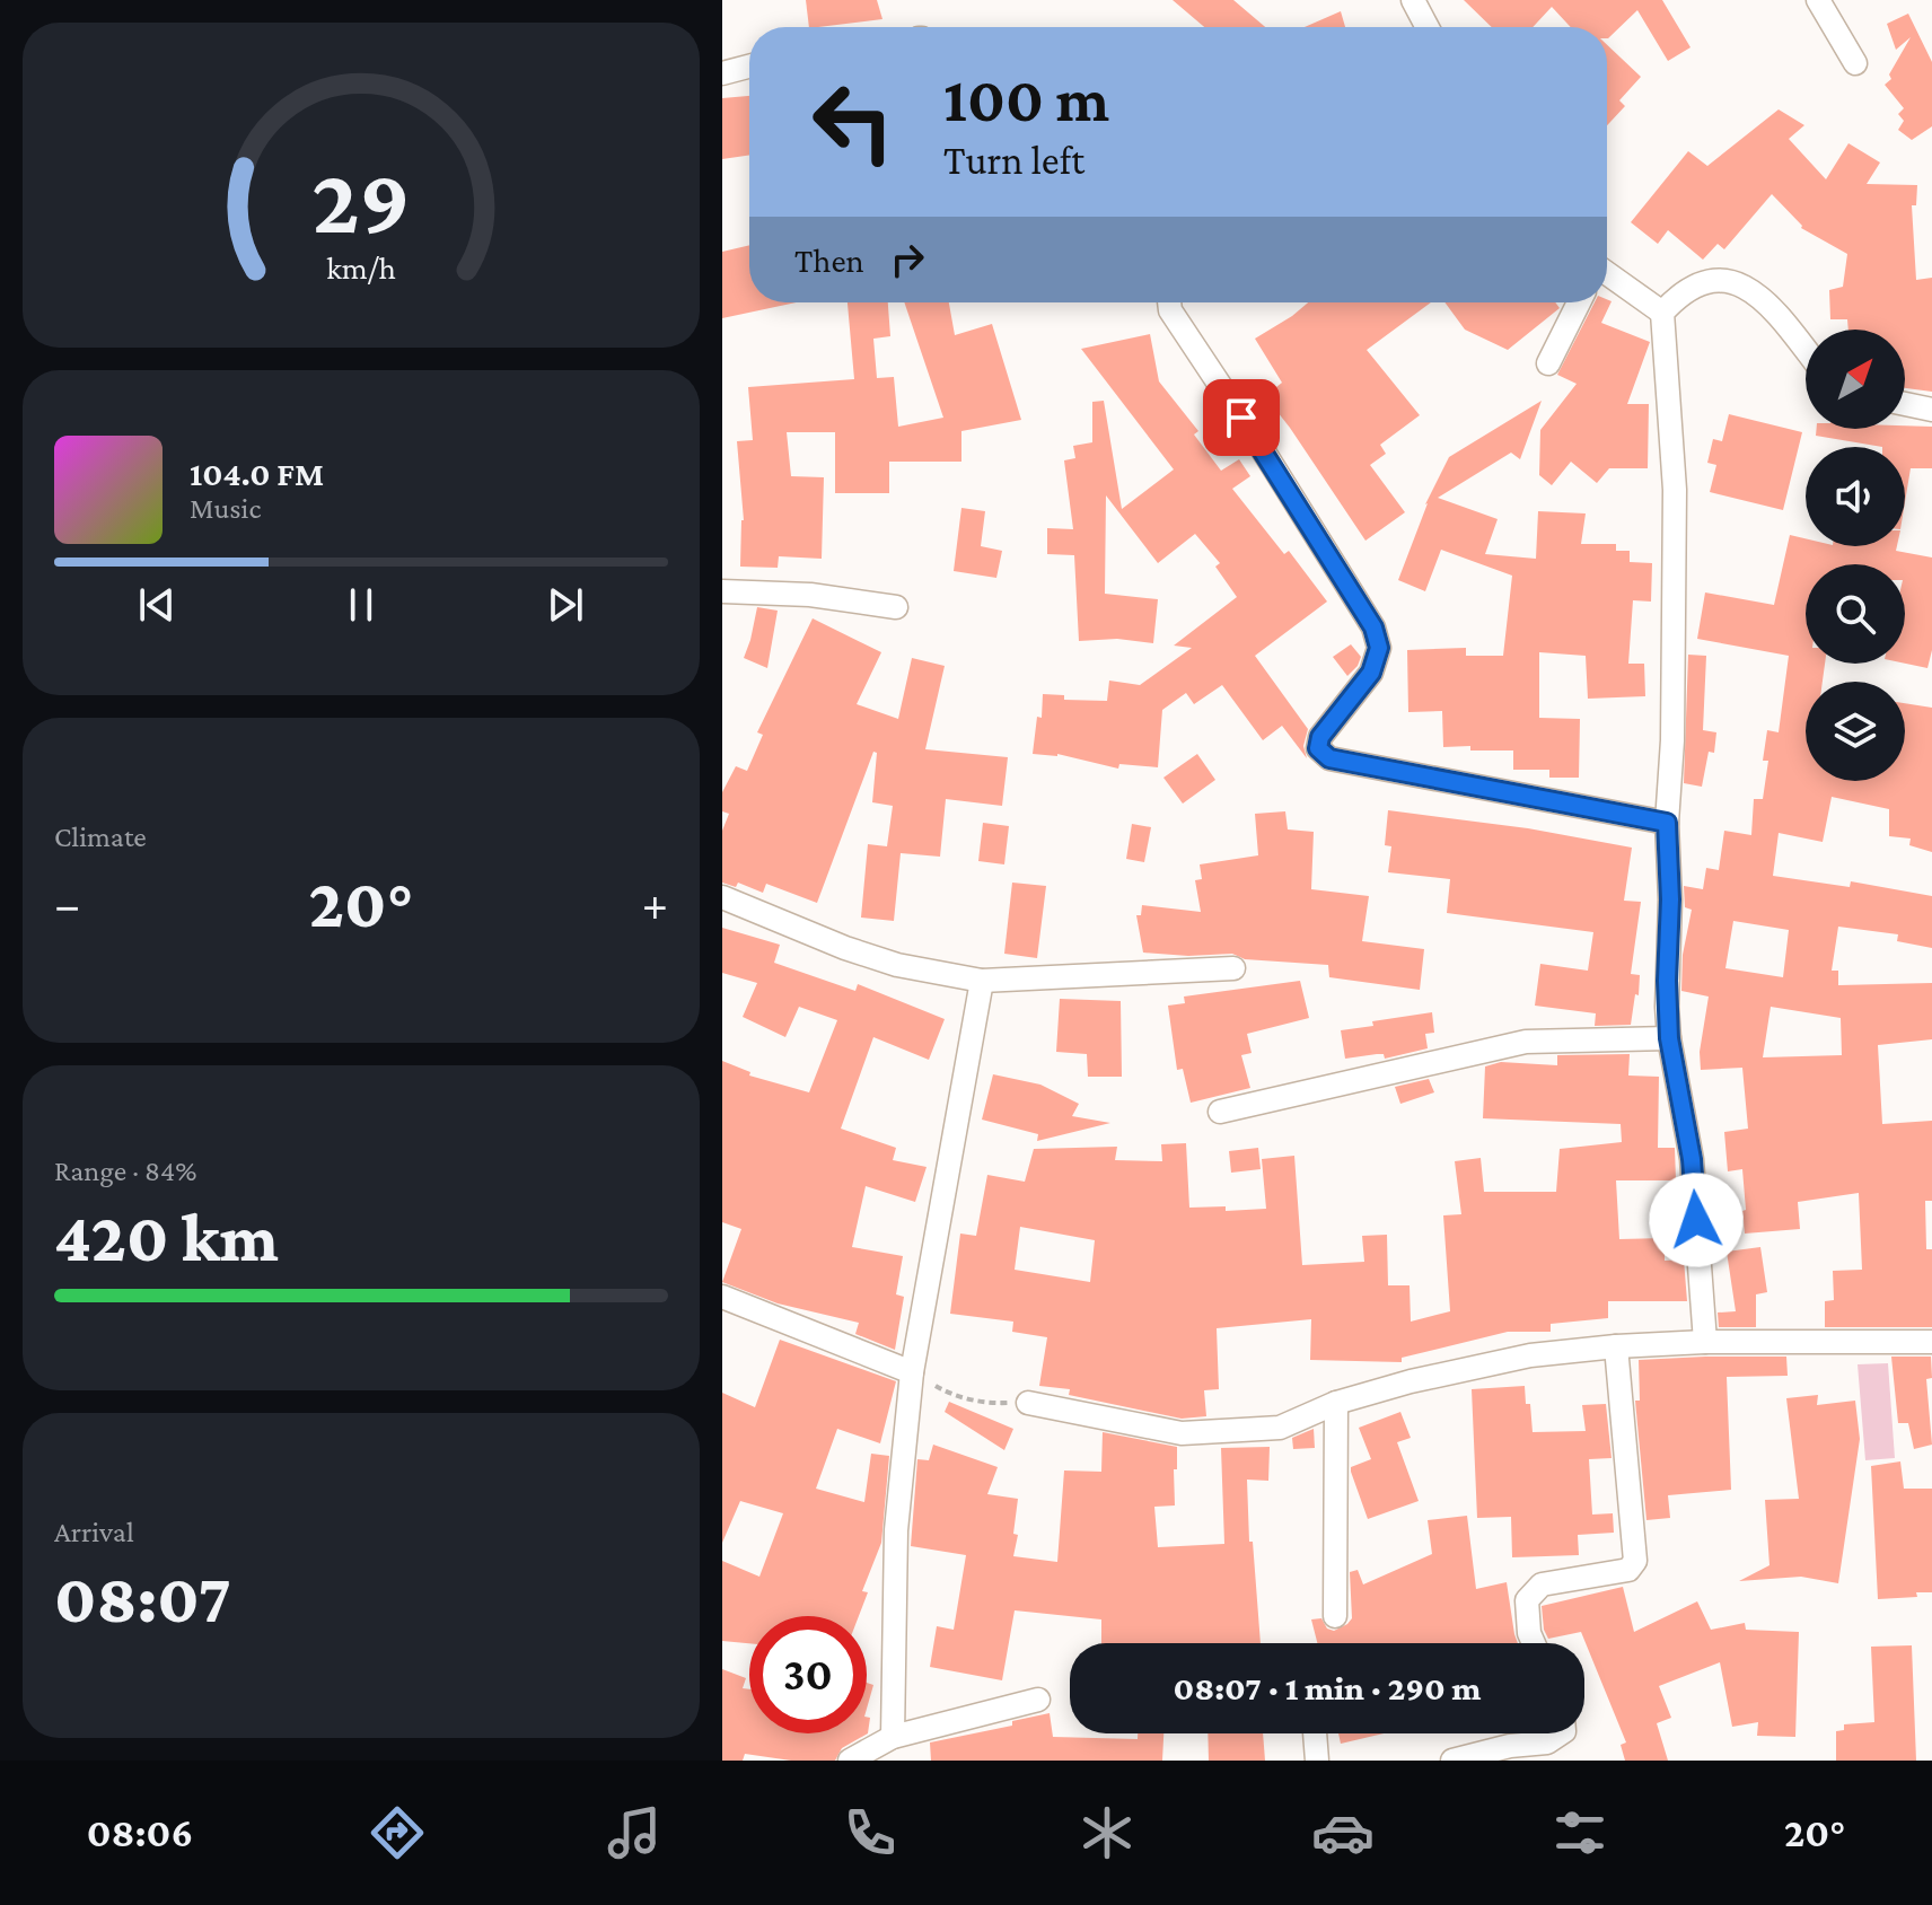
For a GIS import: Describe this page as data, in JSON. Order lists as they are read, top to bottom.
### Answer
{
  "north": "top right",
  "page": {
    "turn": ["100 m", "Turn left"],
    "then": "Then",
    "song": ["104.0 FM", "Music"],
    "tile": [
      "Climate",
      ["Range · 84%", "420 km"],
      ["Arrival", "08:07"]
    ],
    "heat": ["−", "20°", "+"],
    "limit": "30",
    "trip": "08:07 · 1 min · 290 m",
    "tabs": ["08:06", "20°"],
    "gauge": ["29", "km/h"]
  }
}
